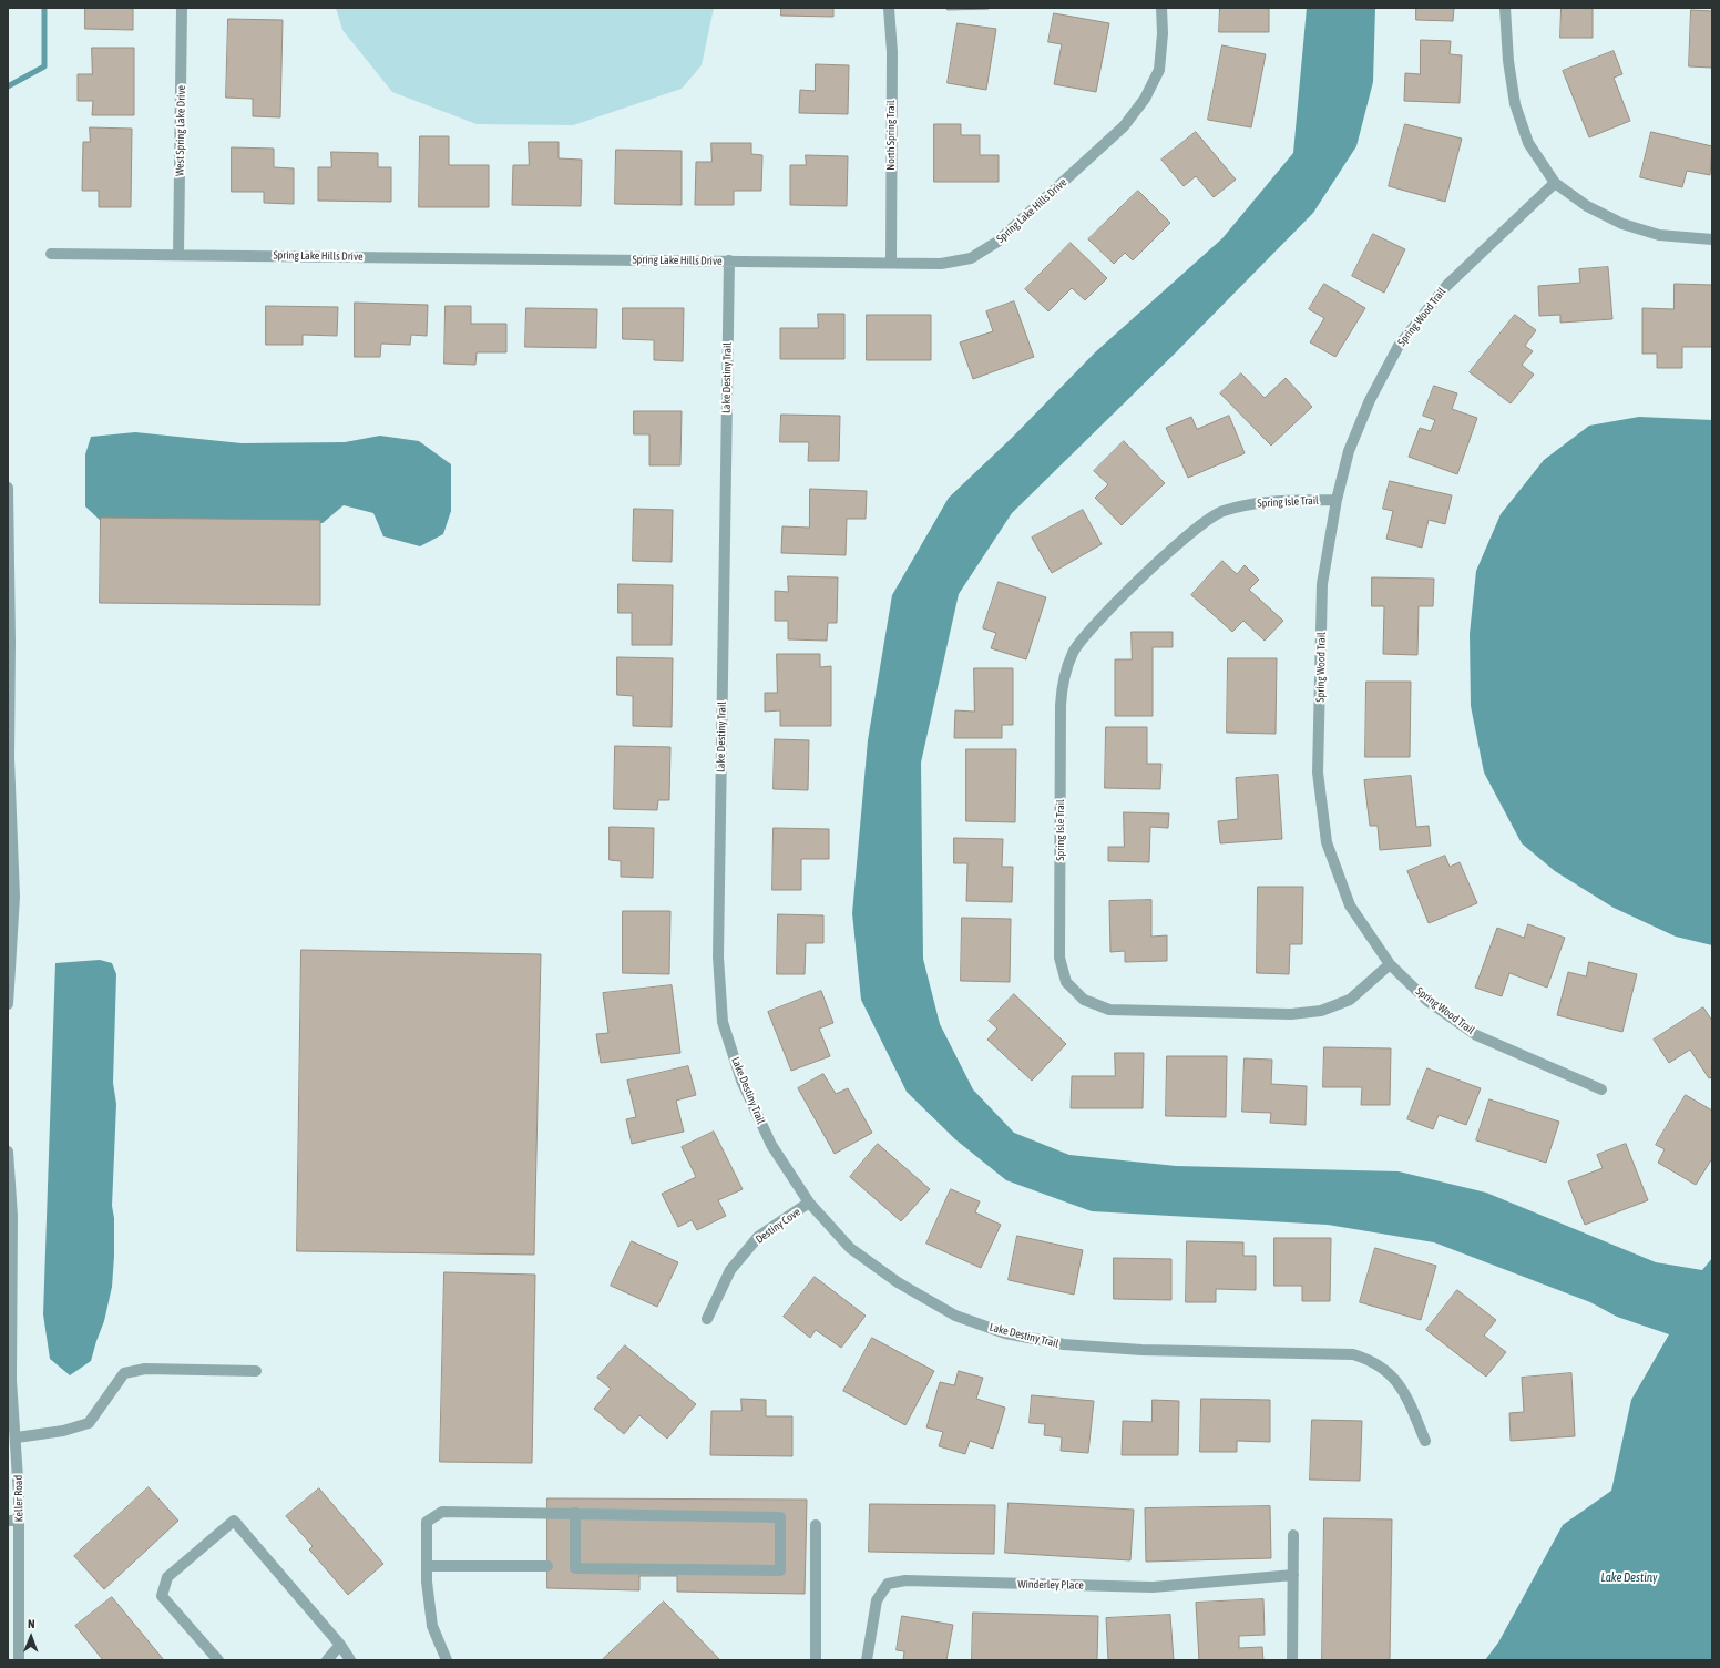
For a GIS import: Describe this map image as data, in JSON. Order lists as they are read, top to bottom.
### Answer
{
  "streets": {
    "street": [
      "West Spring Lake Drive",
      "North Spring Trail",
      "Spring Lake Hills Drive",
      "Spring Wood Trail",
      "Lake Destiny Trail",
      "Spring Isle Trail",
      "Destiny Cove",
      "Keller Road",
      "Winderley Place"
    ]
  },
  "crossings": [
    ["West Spring Lake Drive", "Spring Lake Hills Drive"],
    ["North Spring Trail", "Spring Lake Hills Drive"],
    ["Spring Lake Hills Drive", "Lake Destiny Trail"],
    ["Spring Wood Trail", "Spring Isle Trail"],
    ["Lake Destiny Trail", "Destiny Cove"]
  ],
  "water": ["Lake Destiny"],
  "north": "top"
}
